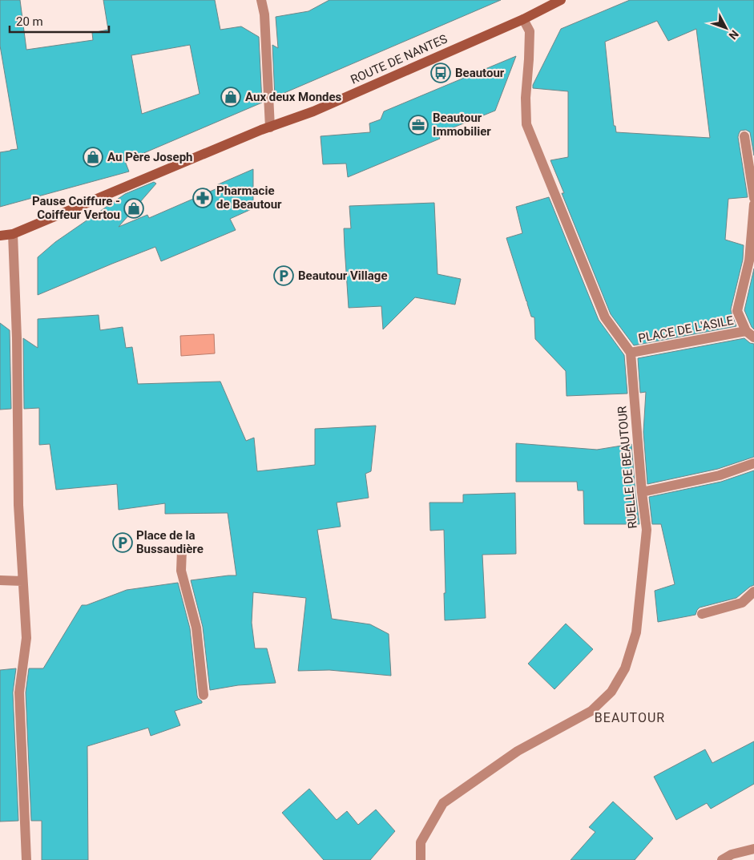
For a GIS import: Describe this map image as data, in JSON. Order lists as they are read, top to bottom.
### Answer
{
  "streets": {
    "street": ["ROUTE DE NANTES", "PLACE DE L'ASILE", "RUELLE DE BEAUTOUR"]
  },
  "crossings": [
    ["PLACE DE L'ASILE", "RUELLE DE BEAUTOUR"]
  ],
  "districts": ["BEAUTOUR"],
  "places": {
    "bus stop": ["Beautour"],
    "shop": ["Aux deux Mondes", "Au Père Joseph", "Pause Coiffure - Coiffeur Vertou"],
    "office": ["Beautour Immobilier"],
    "pharmacy": ["Pharmacie de Beautour"],
    "parking": ["Beautour Village", "Place de la Bussaudière"]
  },
  "scale_bar": "20 m",
  "north": "bottom right"
}
